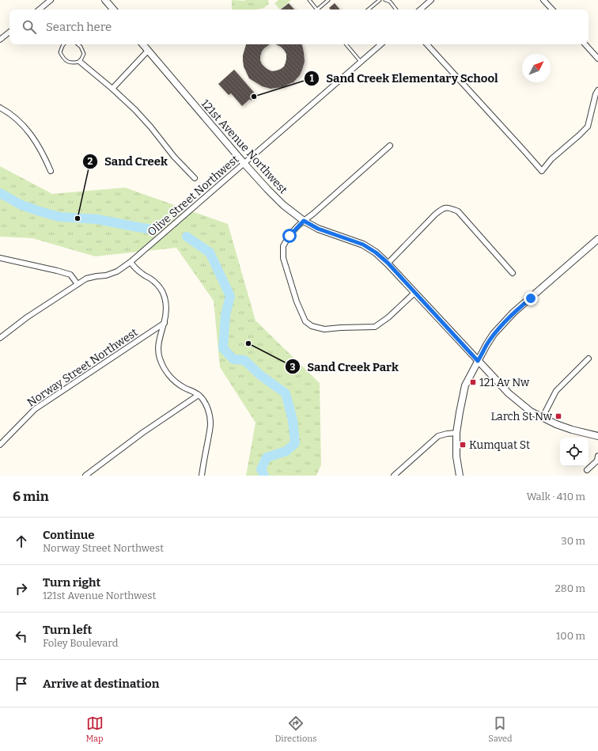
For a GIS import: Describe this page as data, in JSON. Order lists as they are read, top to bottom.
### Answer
{
  "streets": {
    "street": ["121st Avenue Northwest", "Olive Street Northwest", "Norway Street Northwest"]
  },
  "crossings": [
    ["121st Avenue Northwest", "Olive Street Northwest"]
  ],
  "places": {
    "other": ["Sand Creek Elementary School", "Sand Creek", "Sand Creek Park"],
    "transit": ["121 Av Nw", "Larch St Nw", "Kumquat St"]
  },
  "north": "top right",
  "page": {
    "search": "Search here",
    "heading": ["6 min", "Walk · 410 m"],
    "list": [
      ["Continue", "Norway Street Northwest", "30 m"],
      ["Turn right", "121st Avenue Northwest", "280 m"],
      ["Turn left", "Foley Boulevard", "100 m"],
      "Arrive at destination"
    ],
    "nav": ["Map", "Directions", "Saved"]
  }
}
